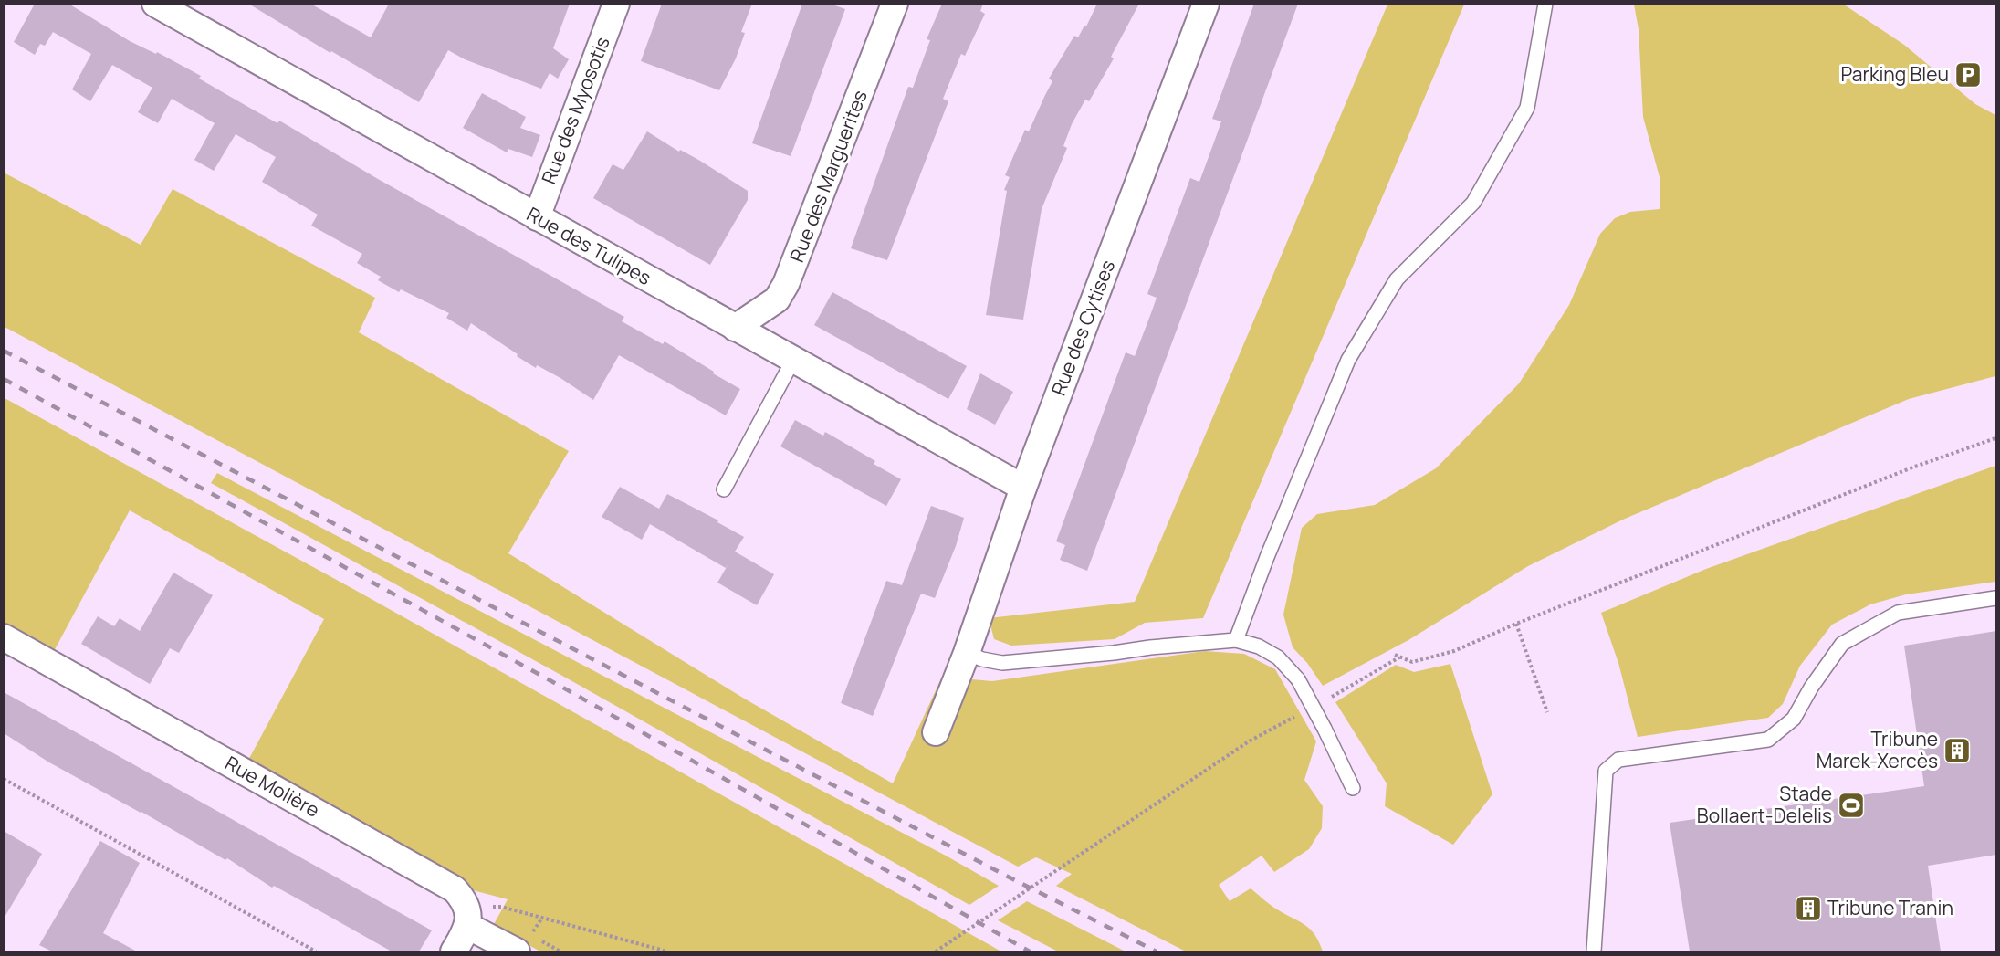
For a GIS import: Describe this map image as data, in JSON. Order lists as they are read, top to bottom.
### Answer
{
  "streets": {
    "street": [
      "Rue des Myosotis",
      "Rue des Marguerites",
      "Rue des Tulipes",
      "Rue des Cytises",
      "Rue Molière"
    ]
  },
  "crossings": [
    ["Rue des Myosotis", "Rue des Tulipes"],
    ["Rue des Marguerites", "Rue des Tulipes"],
    ["Rue des Tulipes", "Rue des Cytises"]
  ],
  "places": {
    "parking": ["Parking Bleu"],
    "building": ["Tribune Marek-Xercès", "Tribune Tranin"],
    "sports": ["Stade Bollaert-Delelis"]
  }
}
